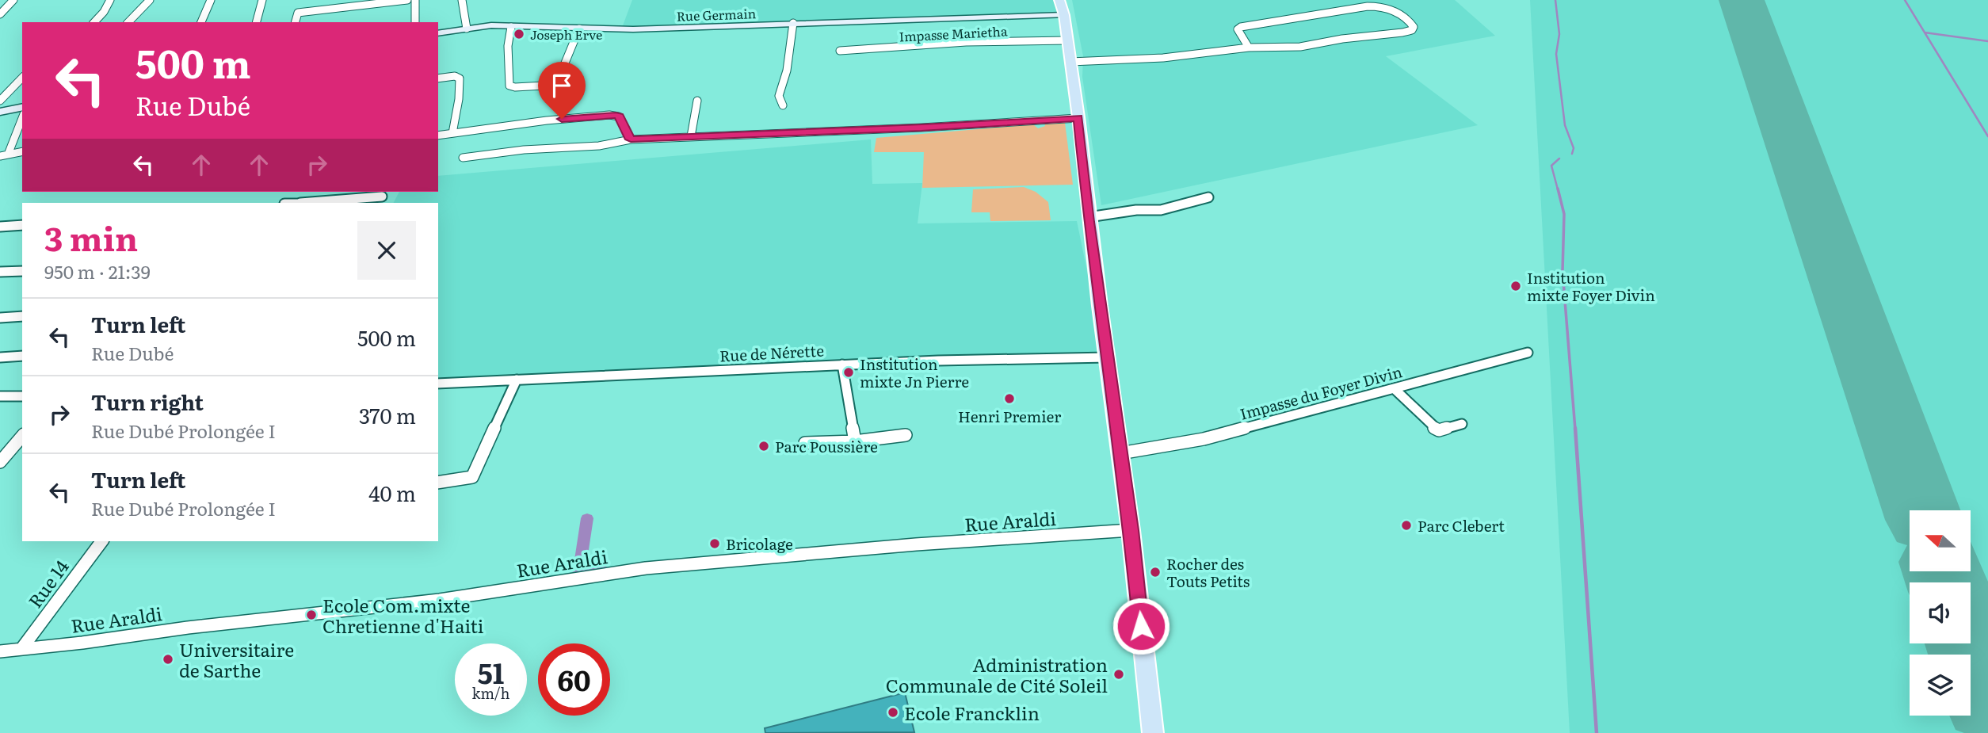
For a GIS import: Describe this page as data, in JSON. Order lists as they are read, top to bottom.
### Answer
{
  "streets": {
    "street": [
      "Rue Germain",
      "Impasse Marietha",
      "Rue de Nérette",
      "Impasse du Foyer Divin",
      "Rue Araldi",
      "Rue 14"
    ]
  },
  "crossings": [
    ["Rue Araldi", "Rue 14"]
  ],
  "places": [
    "Joseph Erve",
    "Institution mixte Foyer Divin",
    "Institution mixte Jn Pierre",
    "Henri Premier",
    "Parc Poussière",
    "Parc Clebert",
    "Bricolage",
    "Rocher des Touts Petits",
    "Ecole Com.mixte Chretienne d'Haiti",
    "Universitaire de Sarthe",
    "Administration Communale de Cité Soleil",
    "Ecole Francklin"
  ],
  "north": "left",
  "page": {
    "turn": ["500 m", "Rue Dubé"],
    "heading": ["3 min", "950 m · 21:39"],
    "list": [
      {
        "name": "Turn left",
        "note": "Rue Dubé",
        "value": "500 m"
      },
      {
        "name": "Turn right",
        "note": "Rue Dubé Prolongée I",
        "value": "370 m"
      },
      {
        "name": "Turn left",
        "note": "Rue Dubé Prolongée I",
        "value": "40 m"
      }
    ],
    "speed": "51 km/h",
    "limit": "60"
  }
}
